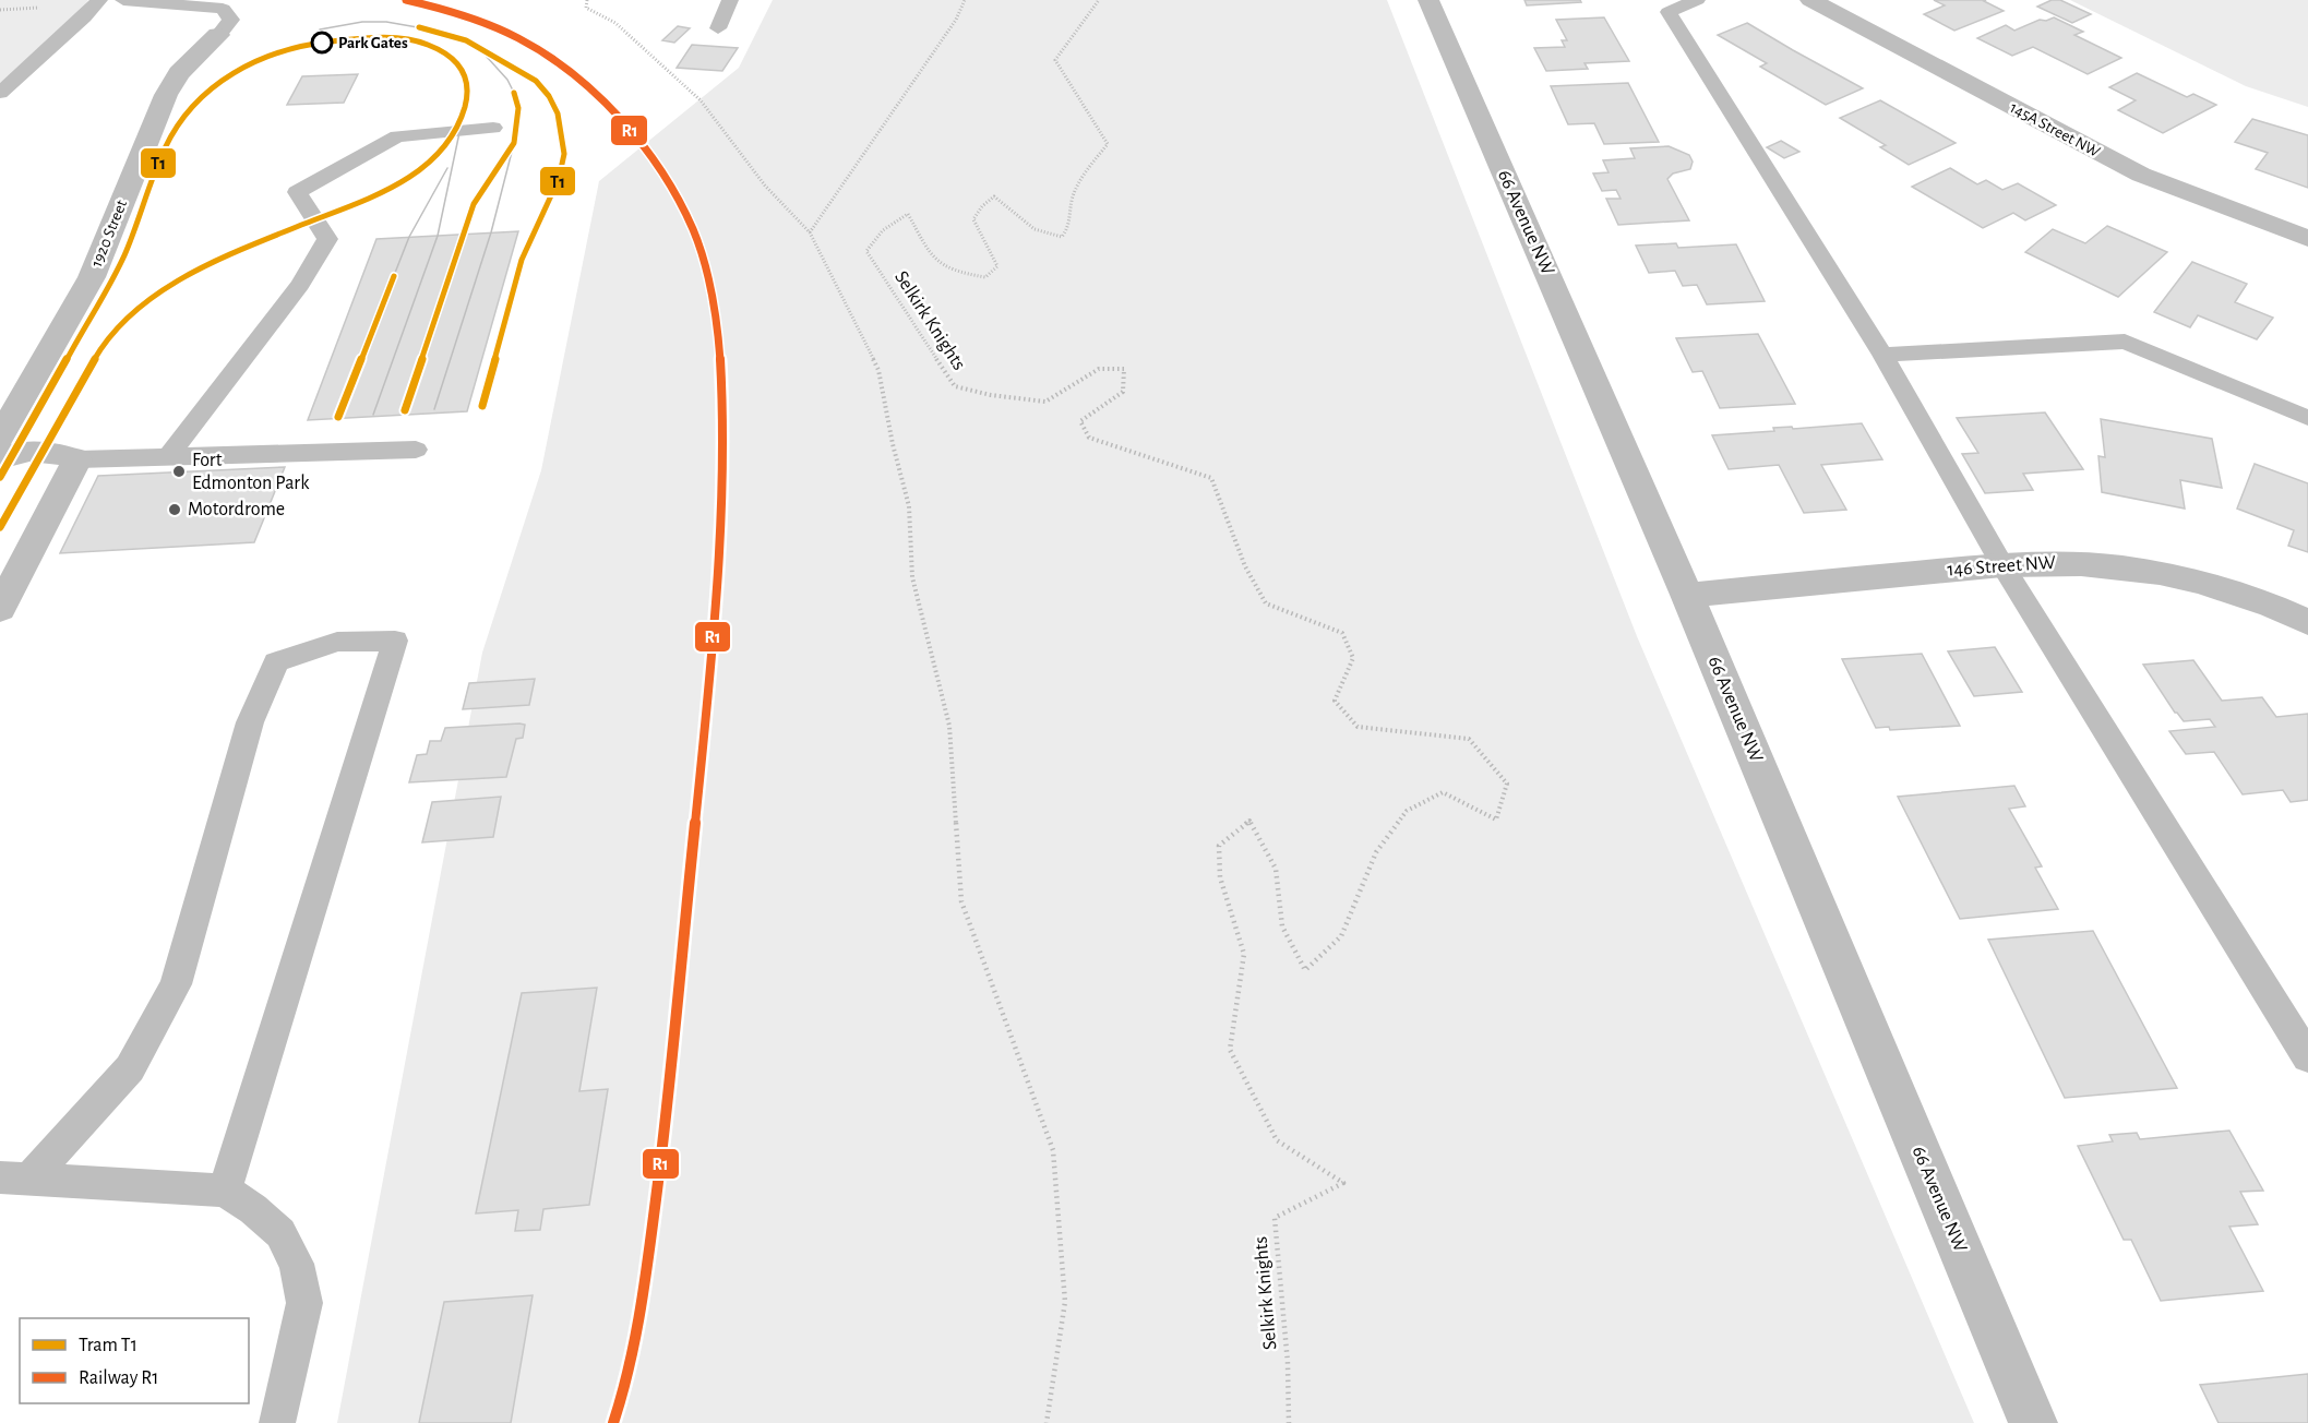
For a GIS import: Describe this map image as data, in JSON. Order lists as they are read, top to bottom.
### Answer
{
  "streets": {
    "street": [
      "145A Street NW",
      "66 Avenue NW",
      "1920 Street",
      "146 Street NW"
    ],
    "path": ["Selkirk Knights"]
  },
  "crossings": [
    ["66 Avenue NW", "146 Street NW"]
  ],
  "places": ["Park Gates", "Fort Edmonton Park", "Motordrome"],
  "lines": ["rail line R1", "tram line T1"],
  "legend": ["Tram T1", "Railway R1"]
}
